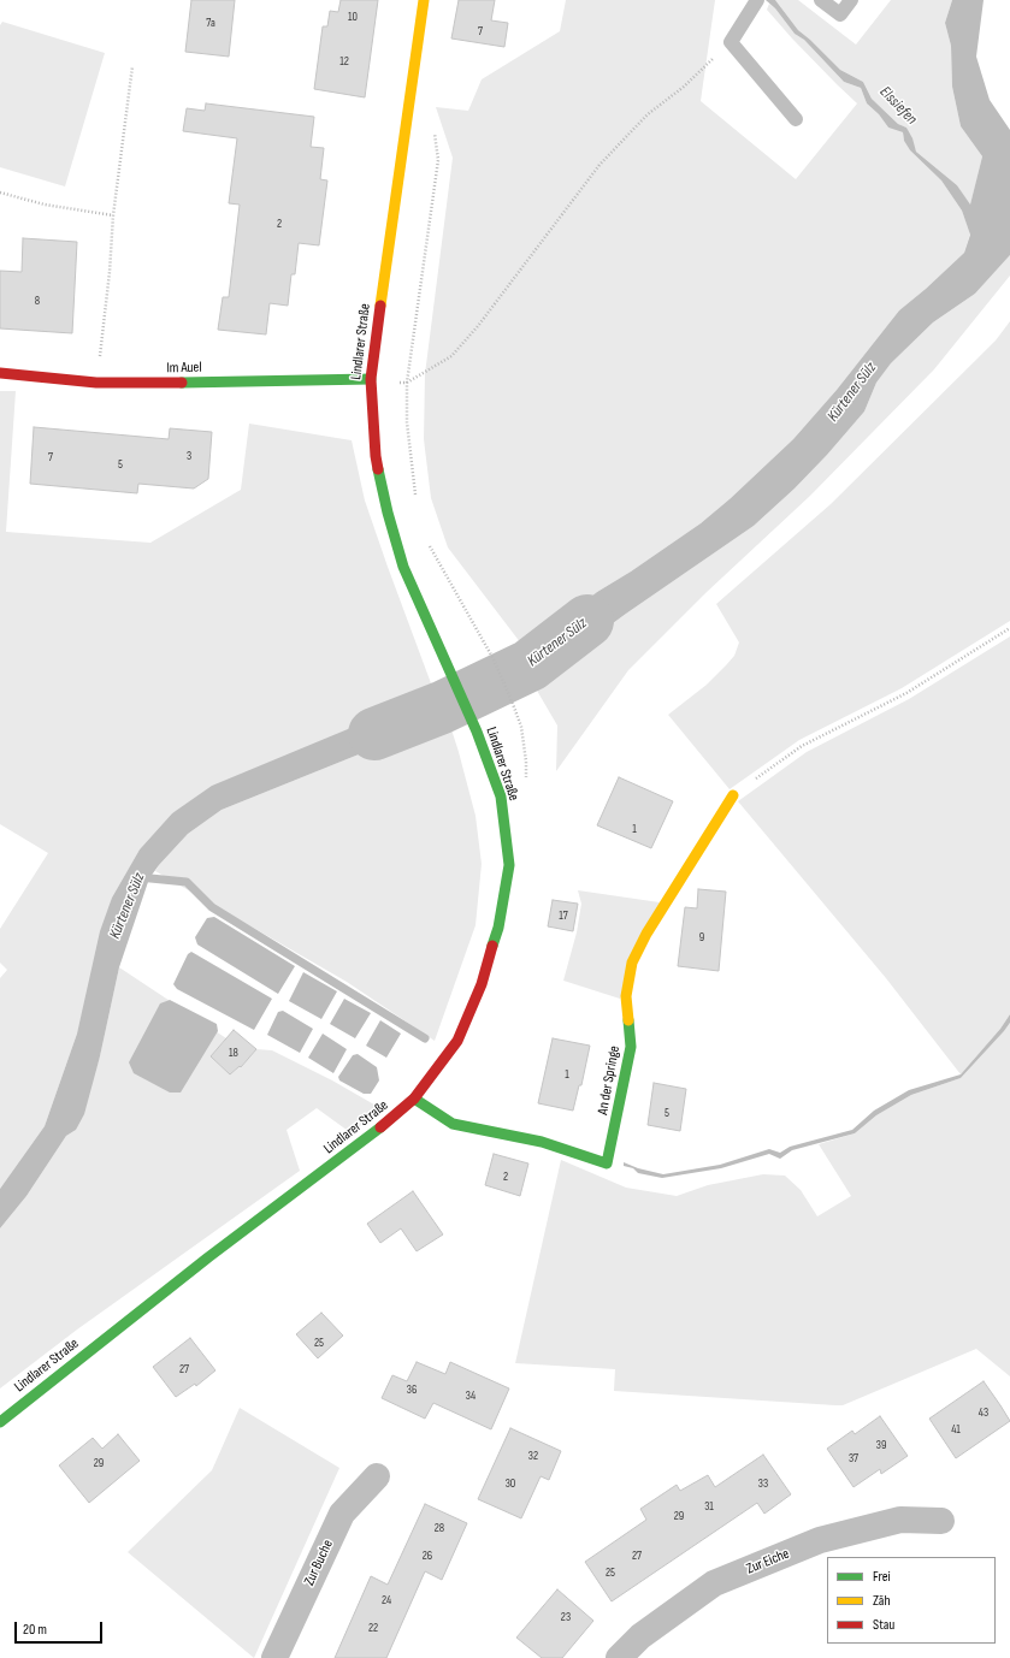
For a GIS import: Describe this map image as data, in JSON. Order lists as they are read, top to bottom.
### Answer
{
  "streets": {
    "main road": ["Lindlarer Straße", "Im Auel", "An der Springe"],
    "street": ["Zur Eiche", "Zur Buche"]
  },
  "crossings": [
    ["Lindlarer Straße", "Im Auel"],
    ["Lindlarer Straße", "An der Springe"]
  ],
  "water": ["Elssiefen", "Kürtener Sülz"],
  "house_numbers": [
    "10",
    "7a",
    "7",
    "12",
    "2",
    "8",
    "3",
    "7",
    "5",
    "1",
    "17",
    "9",
    "18",
    "1",
    "5",
    "2",
    "25",
    "27",
    "36",
    "34",
    "43",
    "41",
    "39",
    "32",
    "37",
    "29",
    "30",
    "33",
    "31",
    "29",
    "28",
    "26",
    "27",
    "25",
    "24",
    "23",
    "22"
  ],
  "legend": ["Frei", "Zäh", "Stau"],
  "scale_bar": "20 m"
}
